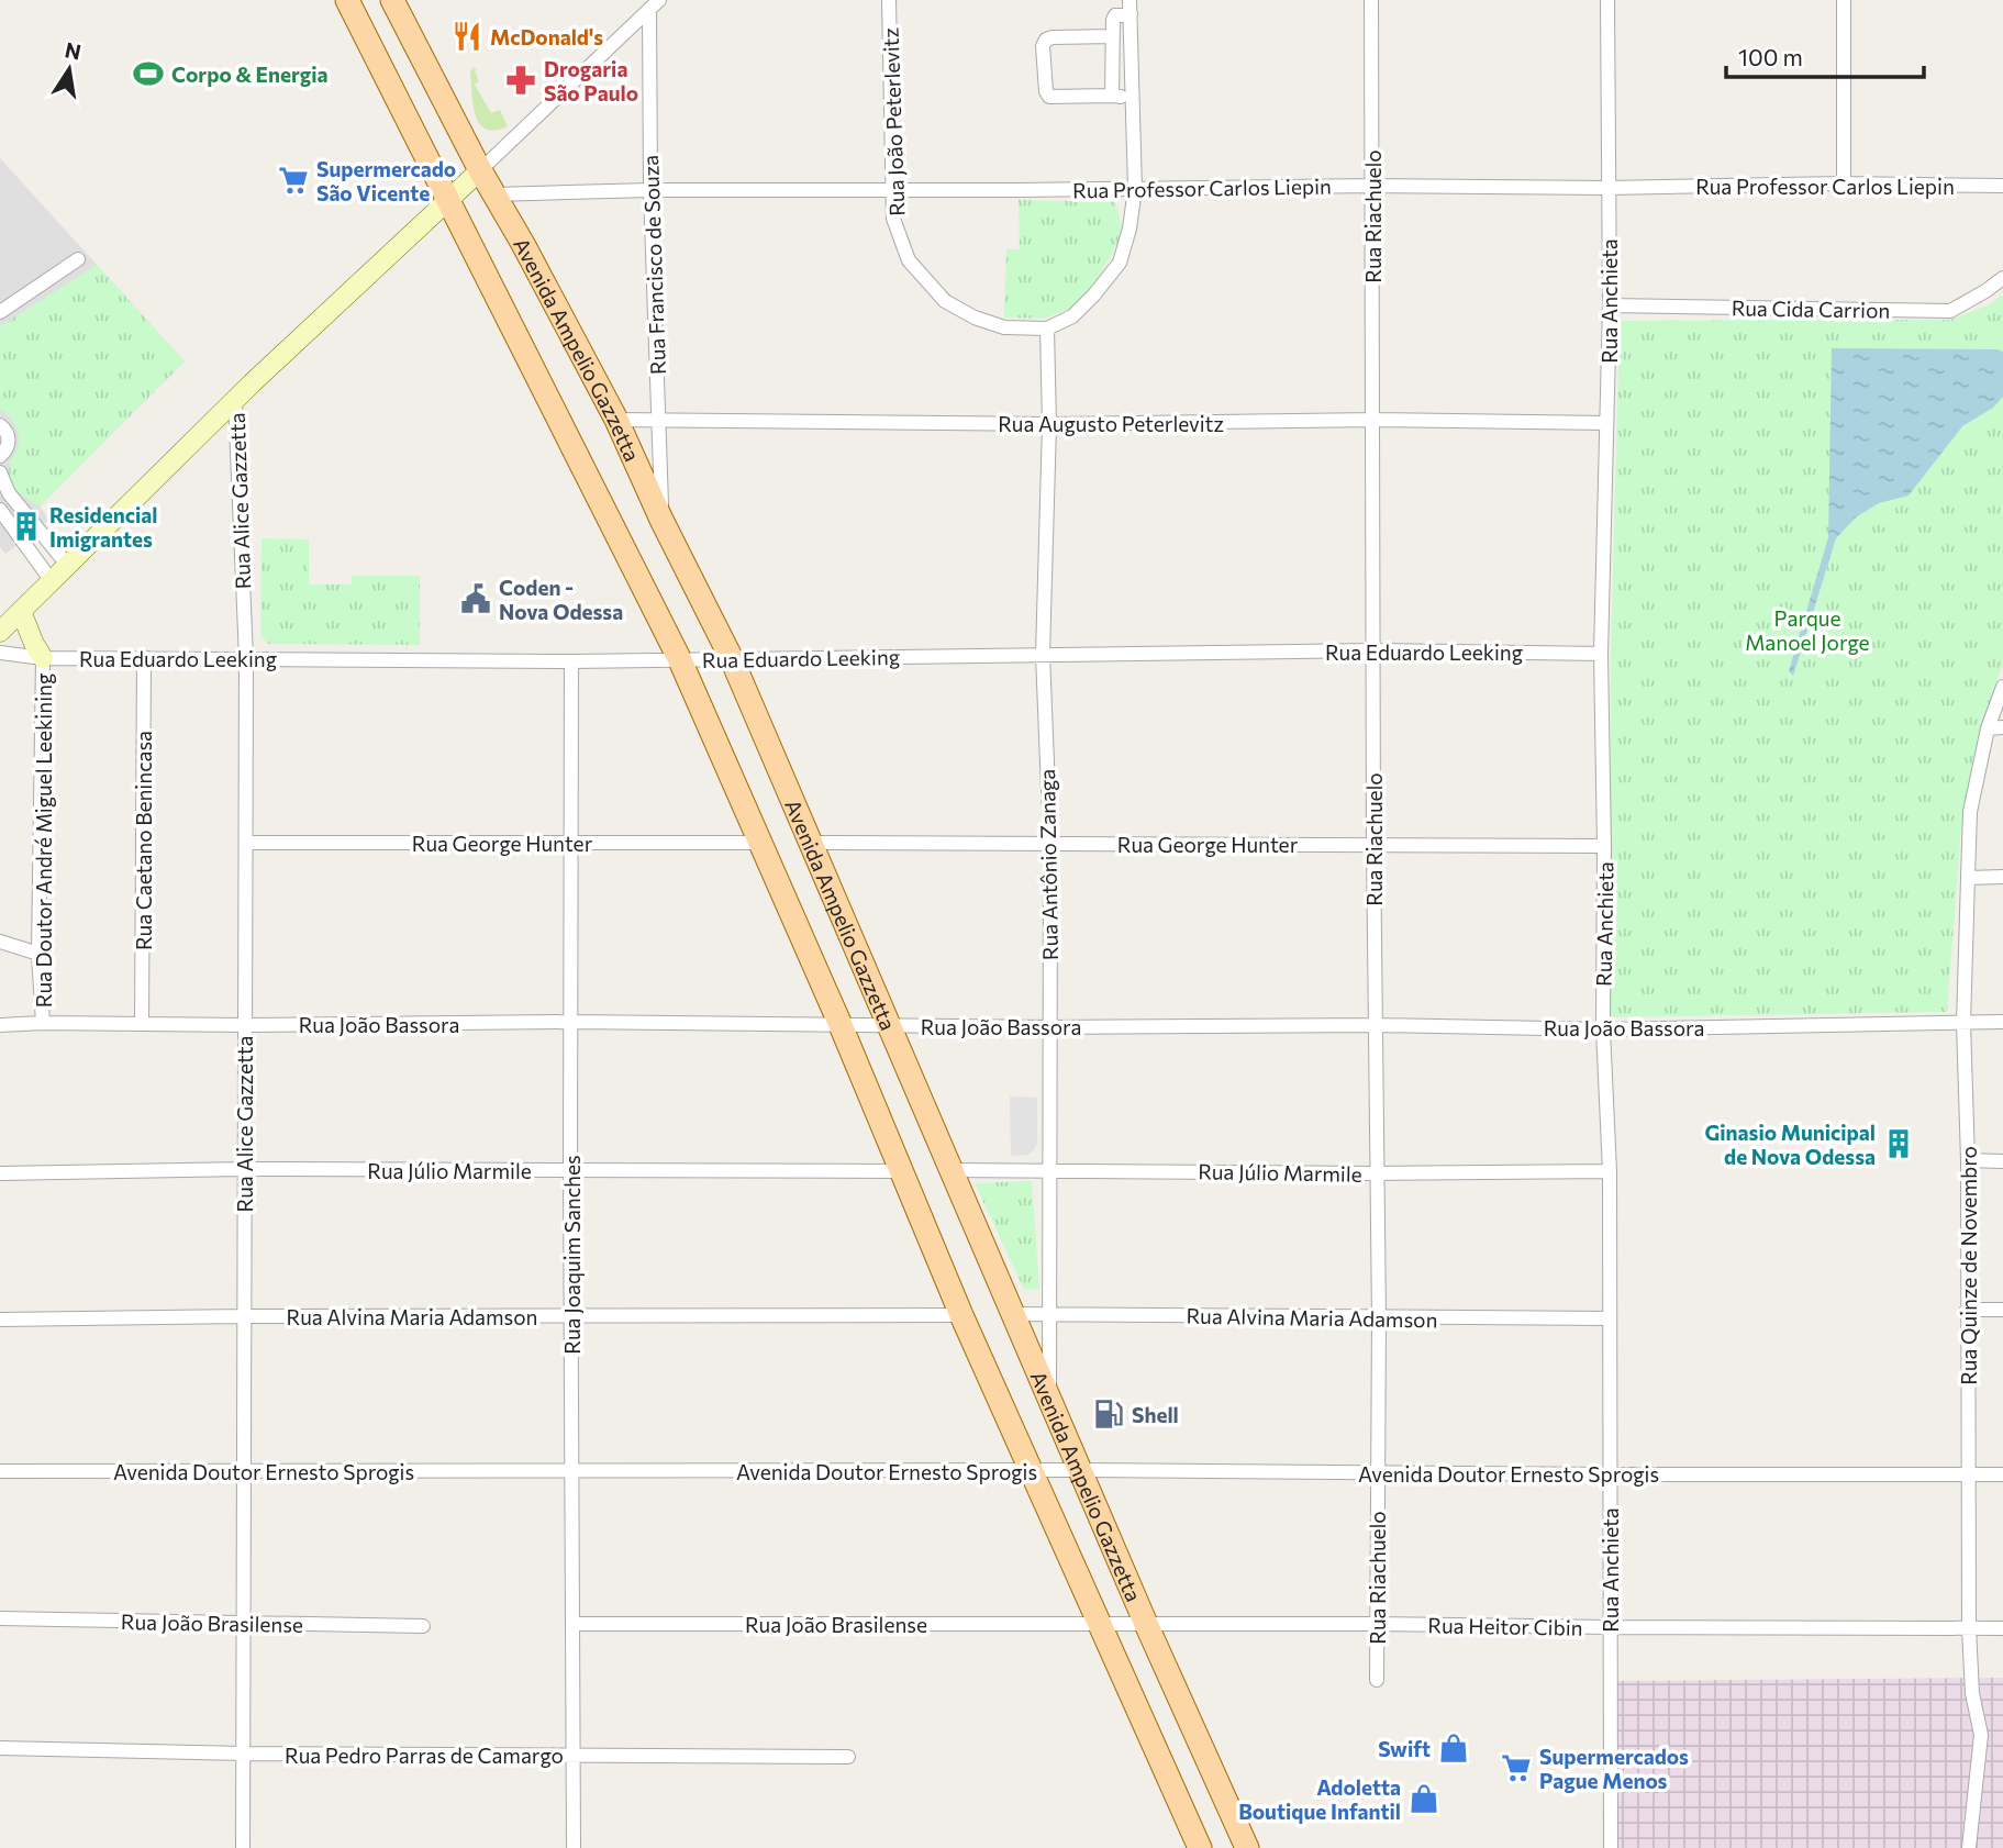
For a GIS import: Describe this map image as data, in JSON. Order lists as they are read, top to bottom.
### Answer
{
  "streets": {
    "main road": ["Avenida Ampelio Gazzetta"],
    "street": [
      "Rua João Peterlevitz",
      "Rua Professor Carlos Liepin",
      "Rua Riachuelo",
      "Rua Francisco de Souza",
      "Rua Anchieta",
      "Rua Cida Carrion",
      "Rua Augusto Peterlevitz",
      "Rua Alice Gazzetta",
      "Rua Eduardo Leeking",
      "Rua Doutor André Miguel Leekining",
      "Rua Caetano Benincasa",
      "Rua George Hunter",
      "Rua Antônio Zanaga",
      "Rua João Bassora",
      "Rua Júlio Marmile",
      "Rua Joaquim Sanches",
      "Rua Quinze de Novembro",
      "Rua Alvina Maria Adamson",
      "Avenida Doutor Ernesto Sprogis",
      "Rua João Brasilense",
      "Rua Heitor Cibin",
      "Rua Pedro Parras de Camargo"
    ]
  },
  "crossings": [
    ["Rua João Peterlevitz", "Rua Professor Carlos Liepin"],
    ["Rua João Peterlevitz", "Rua Antônio Zanaga"],
    ["Rua Professor Carlos Liepin", "Rua Riachuelo"],
    ["Rua Professor Carlos Liepin", "Rua Francisco de Souza"],
    ["Rua Professor Carlos Liepin", "Rua Anchieta"],
    ["Rua Professor Carlos Liepin", "Avenida Ampelio Gazzetta"],
    ["Rua Riachuelo", "Rua Augusto Peterlevitz"],
    ["Rua Riachuelo", "Rua Eduardo Leeking"],
    ["Rua Riachuelo", "Rua George Hunter"],
    ["Rua Riachuelo", "Rua João Bassora"],
    ["Rua Riachuelo", "Rua Júlio Marmile"],
    ["Rua Riachuelo", "Rua Alvina Maria Adamson"],
    ["Rua Riachuelo", "Avenida Doutor Ernesto Sprogis"],
    ["Rua Riachuelo", "Rua Heitor Cibin"],
    ["Rua Francisco de Souza", "Avenida Ampelio Gazzetta"],
    ["Rua Francisco de Souza", "Rua Augusto Peterlevitz"],
    ["Rua Anchieta", "Rua Cida Carrion"],
    ["Rua Anchieta", "Rua Augusto Peterlevitz"],
    ["Rua Anchieta", "Rua Eduardo Leeking"],
    ["Rua Anchieta", "Rua George Hunter"],
    ["Rua Anchieta", "Rua João Bassora"],
    ["Rua Anchieta", "Rua Júlio Marmile"],
    ["Rua Anchieta", "Rua Alvina Maria Adamson"],
    ["Rua Anchieta", "Avenida Doutor Ernesto Sprogis"],
    ["Rua Anchieta", "Rua Heitor Cibin"],
    ["Avenida Ampelio Gazzetta", "Rua Augusto Peterlevitz"],
    ["Avenida Ampelio Gazzetta", "Rua Eduardo Leeking"],
    ["Avenida Ampelio Gazzetta", "Rua George Hunter"],
    ["Avenida Ampelio Gazzetta", "Rua Antônio Zanaga"],
    ["Avenida Ampelio Gazzetta", "Rua João Bassora"],
    ["Avenida Ampelio Gazzetta", "Rua Júlio Marmile"],
    ["Avenida Ampelio Gazzetta", "Rua Alvina Maria Adamson"],
    ["Avenida Ampelio Gazzetta", "Avenida Doutor Ernesto Sprogis"],
    ["Avenida Ampelio Gazzetta", "Rua João Brasilense"],
    ["Avenida Ampelio Gazzetta", "Rua Heitor Cibin"],
    ["Rua Augusto Peterlevitz", "Rua Antônio Zanaga"],
    ["Rua Alice Gazzetta", "Rua Eduardo Leeking"],
    ["Rua Alice Gazzetta", "Rua George Hunter"],
    ["Rua Alice Gazzetta", "Rua João Bassora"],
    ["Rua Alice Gazzetta", "Rua Júlio Marmile"],
    ["Rua Alice Gazzetta", "Rua Alvina Maria Adamson"],
    ["Rua Alice Gazzetta", "Avenida Doutor Ernesto Sprogis"],
    ["Rua Alice Gazzetta", "Rua João Brasilense"],
    ["Rua Alice Gazzetta", "Rua Pedro Parras de Camargo"],
    ["Rua Eduardo Leeking", "Rua Doutor André Miguel Leekining"],
    ["Rua Eduardo Leeking", "Rua Caetano Benincasa"],
    ["Rua Eduardo Leeking", "Rua Antônio Zanaga"],
    ["Rua Eduardo Leeking", "Rua Joaquim Sanches"],
    ["Rua Doutor André Miguel Leekining", "Rua João Bassora"],
    ["Rua Caetano Benincasa", "Rua João Bassora"],
    ["Rua George Hunter", "Rua Antônio Zanaga"],
    ["Rua George Hunter", "Rua Joaquim Sanches"],
    ["Rua Antônio Zanaga", "Rua João Bassora"],
    ["Rua Antônio Zanaga", "Rua Júlio Marmile"],
    ["Rua Antônio Zanaga", "Rua Alvina Maria Adamson"],
    ["Rua João Bassora", "Rua Joaquim Sanches"],
    ["Rua João Bassora", "Rua Quinze de Novembro"],
    ["Rua Júlio Marmile", "Rua Joaquim Sanches"],
    ["Rua Joaquim Sanches", "Rua Alvina Maria Adamson"],
    ["Rua Joaquim Sanches", "Avenida Doutor Ernesto Sprogis"],
    ["Rua Joaquim Sanches", "Rua João Brasilense"],
    ["Rua Joaquim Sanches", "Rua Pedro Parras de Camargo"],
    ["Rua Quinze de Novembro", "Avenida Doutor Ernesto Sprogis"],
    ["Rua Quinze de Novembro", "Rua Heitor Cibin"],
    ["Rua João Brasilense", "Rua Heitor Cibin"]
  ],
  "parks": ["Parque Manoel Jorge"],
  "places": {
    "restaurant": ["McDonald's"],
    "sports": ["Corpo & Energia"],
    "pharmacy": ["Drogaria São Paulo"],
    "supermarket": ["Supermercado São Vicente", "Supermercados Pague Menos"],
    "building": ["Residencial Imigrantes", "Ginasio Municipal de Nova Odessa"],
    "public building": ["Coden - Nova Odessa"],
    "fuel station": ["Shell"],
    "shop": ["Swift", "Adoletta Boutique Infantil"]
  },
  "scale_bar": "100 m",
  "north": "top"
}
